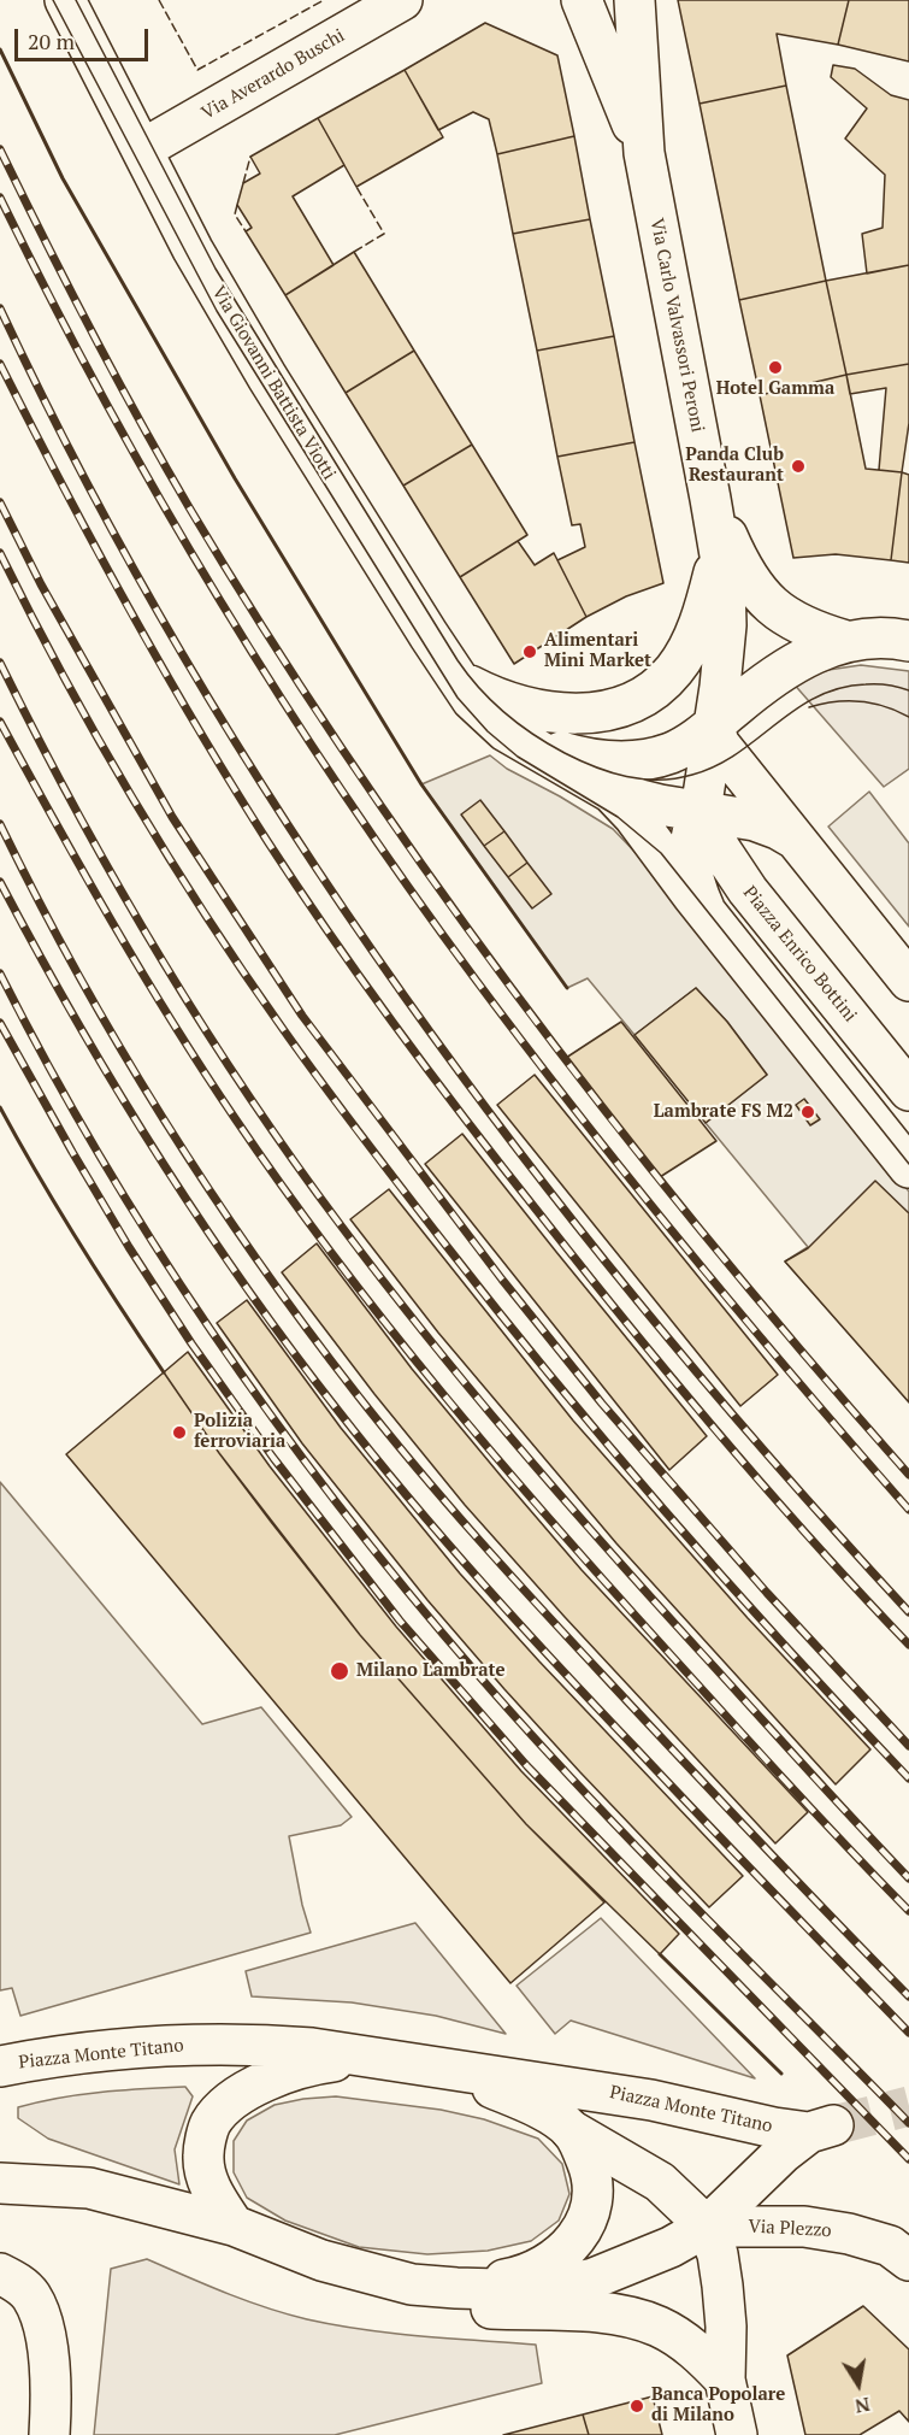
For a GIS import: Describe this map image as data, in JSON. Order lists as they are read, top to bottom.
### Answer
{
  "streets": {
    "street": [
      "Via Averardo Buschi",
      "Via Carlo Valvassori Peroni",
      "Via Giovanni Battista Viotti",
      "Piazza Enrico Bottini",
      "Piazza Monte Titano",
      "Via Plezzo"
    ]
  },
  "crossings": [
    ["Via Averardo Buschi", "Via Giovanni Battista Viotti"],
    ["Piazza Monte Titano", "Via Plezzo"]
  ],
  "places": [
    "Hotel Gamma",
    "Panda Club Restaurant",
    "Alimentari Mini Market",
    "Lambrate FS M2",
    "Polizia ferroviaria",
    "Milano Lambrate",
    "Banca Popolare di Milano"
  ],
  "scale_bar": "20 m",
  "north": "bottom"
}
